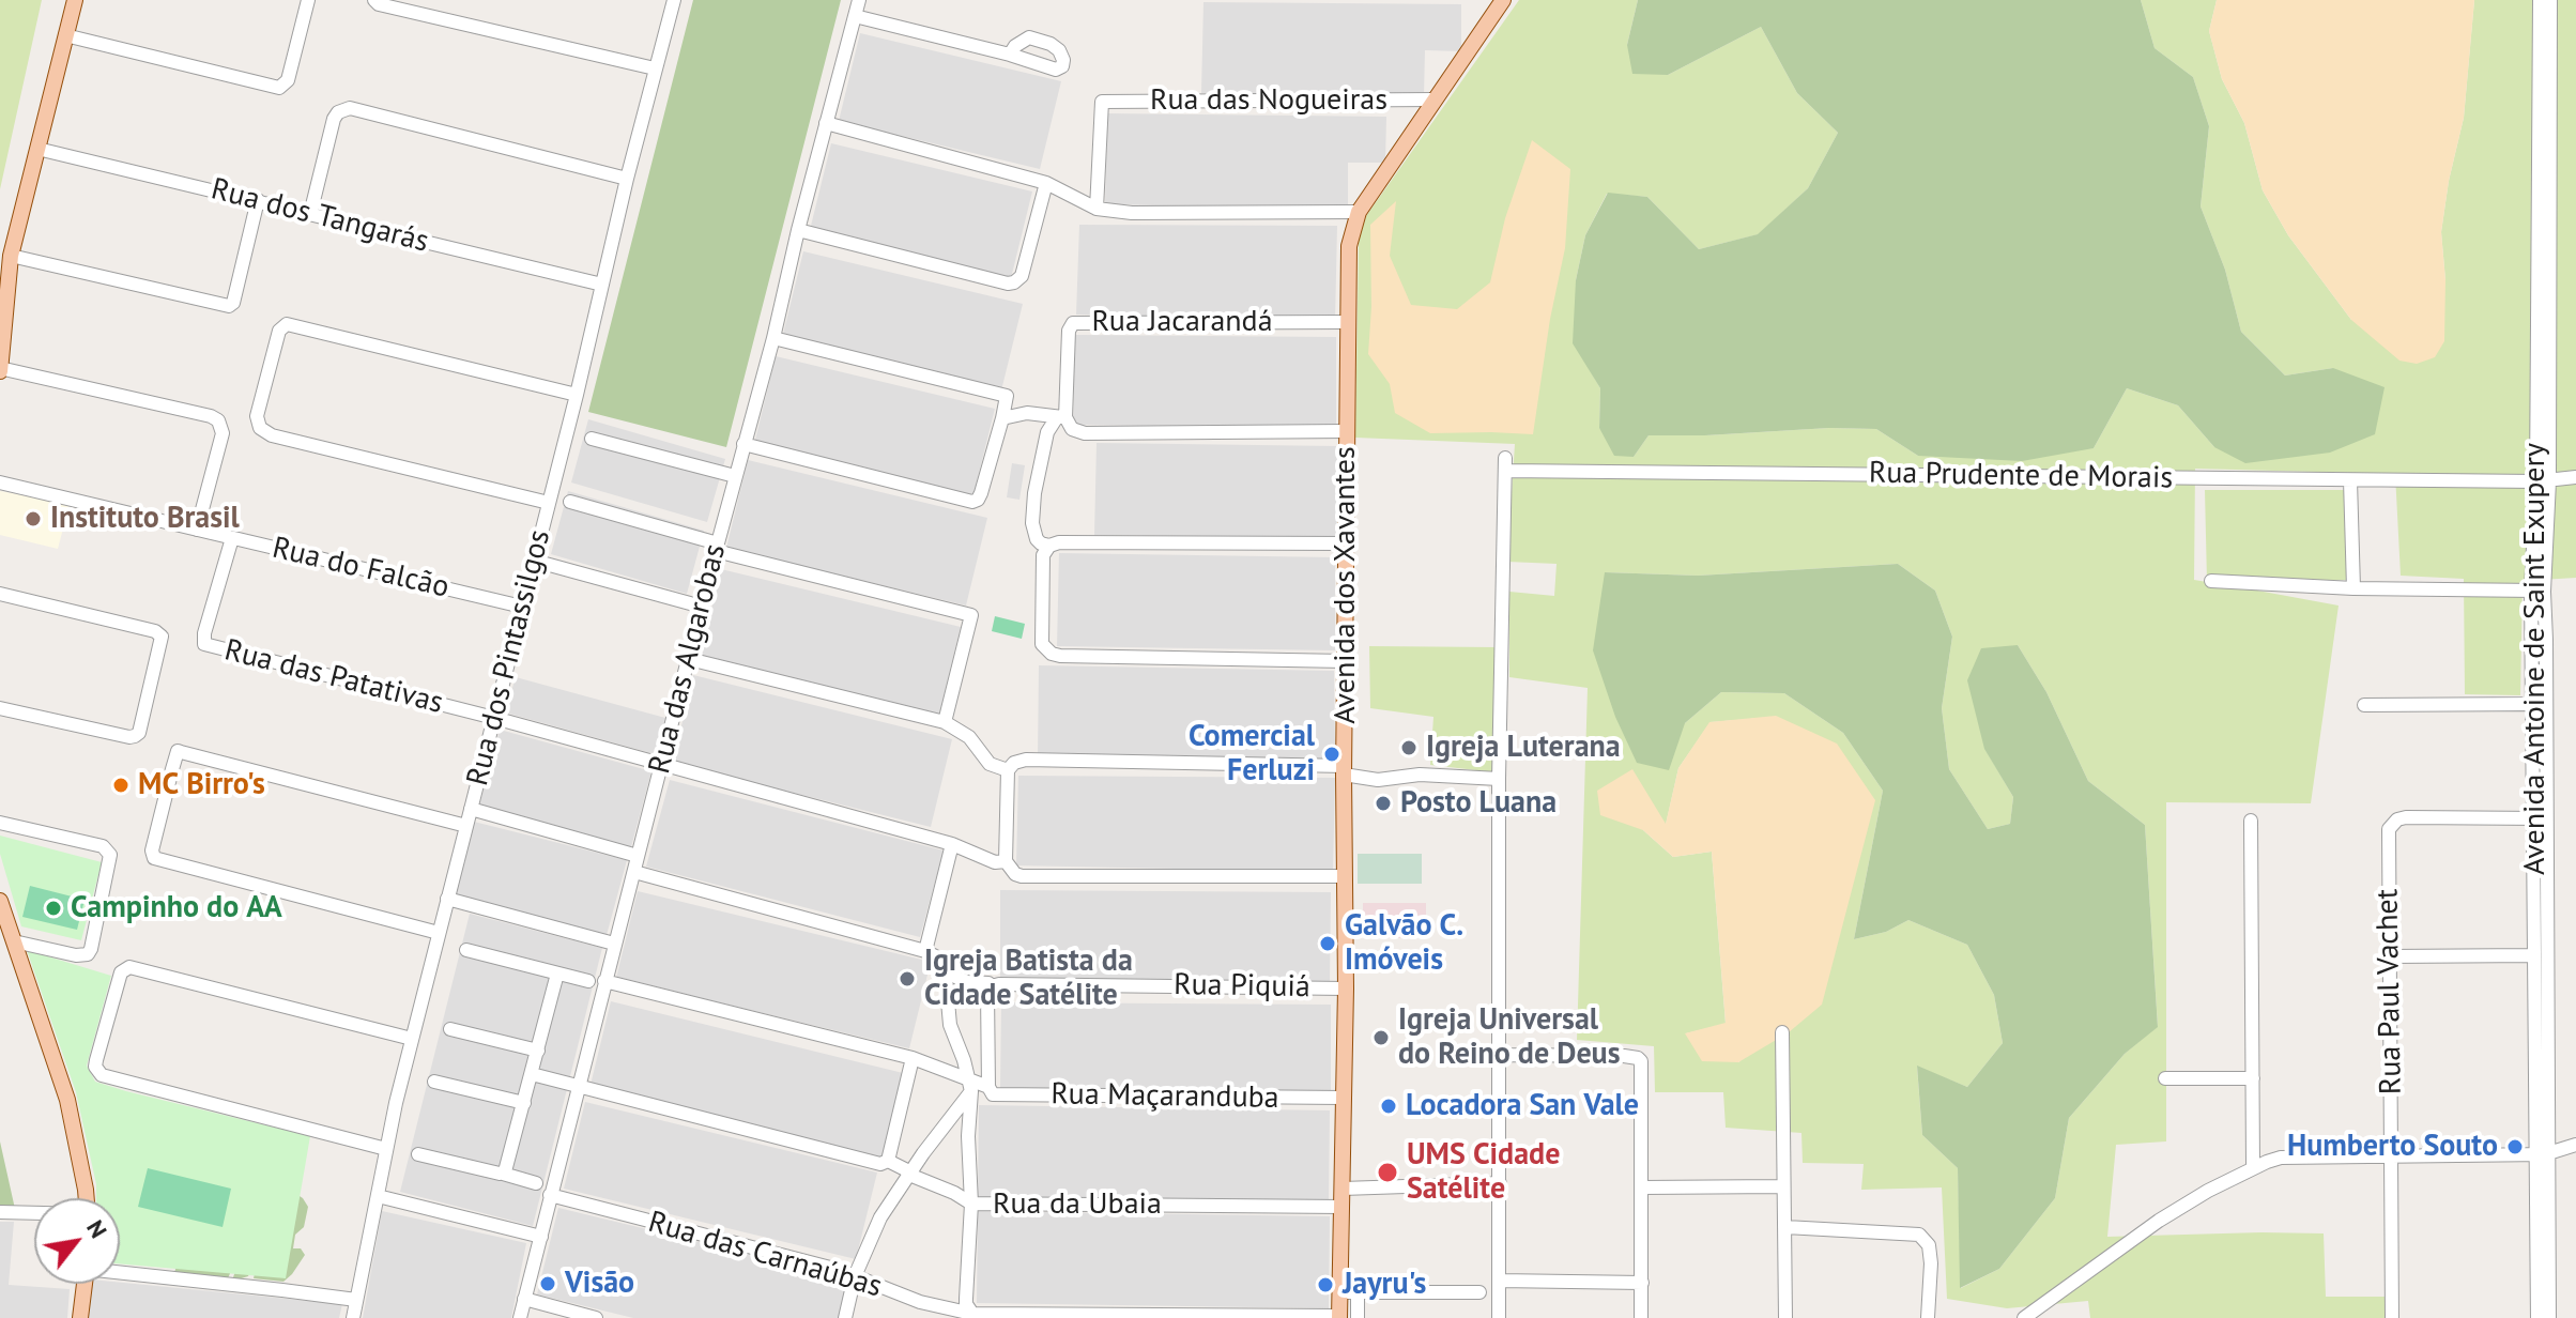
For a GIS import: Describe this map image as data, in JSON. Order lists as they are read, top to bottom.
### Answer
{
  "streets": {
    "main road": ["Avenida dos Xavantes"],
    "street": [
      "Rua das Nogueiras",
      "Rua dos Tangarás",
      "Rua Jacarandá",
      "Rua Prudente de Morais",
      "Rua do Falcão",
      "Rua dos Pintassilgos",
      "Rua das Algarobas",
      "Avenida Antoine de Saint Exupery",
      "Rua das Patativas",
      "Rua Piquiá",
      "Rua Paul Vachet",
      "Rua Maçaranduba",
      "Rua da Ubaia",
      "Rua das Carnaúbas"
    ]
  },
  "crossings": [
    ["Rua das Nogueiras", "Avenida dos Xavantes"],
    ["Rua dos Tangarás", "Rua dos Pintassilgos"],
    ["Rua Jacarandá", "Avenida dos Xavantes"],
    ["Rua Prudente de Morais", "Avenida Antoine de Saint Exupery"],
    ["Rua do Falcão", "Rua dos Pintassilgos"],
    ["Rua do Falcão", "Rua das Patativas"],
    ["Avenida dos Xavantes", "Rua Piquiá"],
    ["Avenida dos Xavantes", "Rua Maçaranduba"],
    ["Avenida dos Xavantes", "Rua da Ubaia"],
    ["Avenida dos Xavantes", "Rua das Carnaúbas"],
    ["Rua dos Pintassilgos", "Rua das Patativas"],
    ["Rua das Algarobas", "Rua das Patativas"],
    ["Rua das Algarobas", "Rua da Ubaia"],
    ["Rua das Algarobas", "Rua das Carnaúbas"],
    ["Avenida Antoine de Saint Exupery", "Rua Paul Vachet"]
  ],
  "places": [
    "Instituto Brasil",
    "Igreja Luterana",
    "Comercial Ferluzi",
    "MC Birro's",
    "Posto Luana",
    "Campinho do AA",
    "Galvão C. Imóveis",
    "Igreja Batista da Cidade Satélite",
    "Igreja Universal do Reino de Deus",
    "Locadora San Vale",
    "Humberto Souto",
    "UMS Cidade Satélite",
    "Visão",
    "Jayru's"
  ],
  "north": "top right"
}
